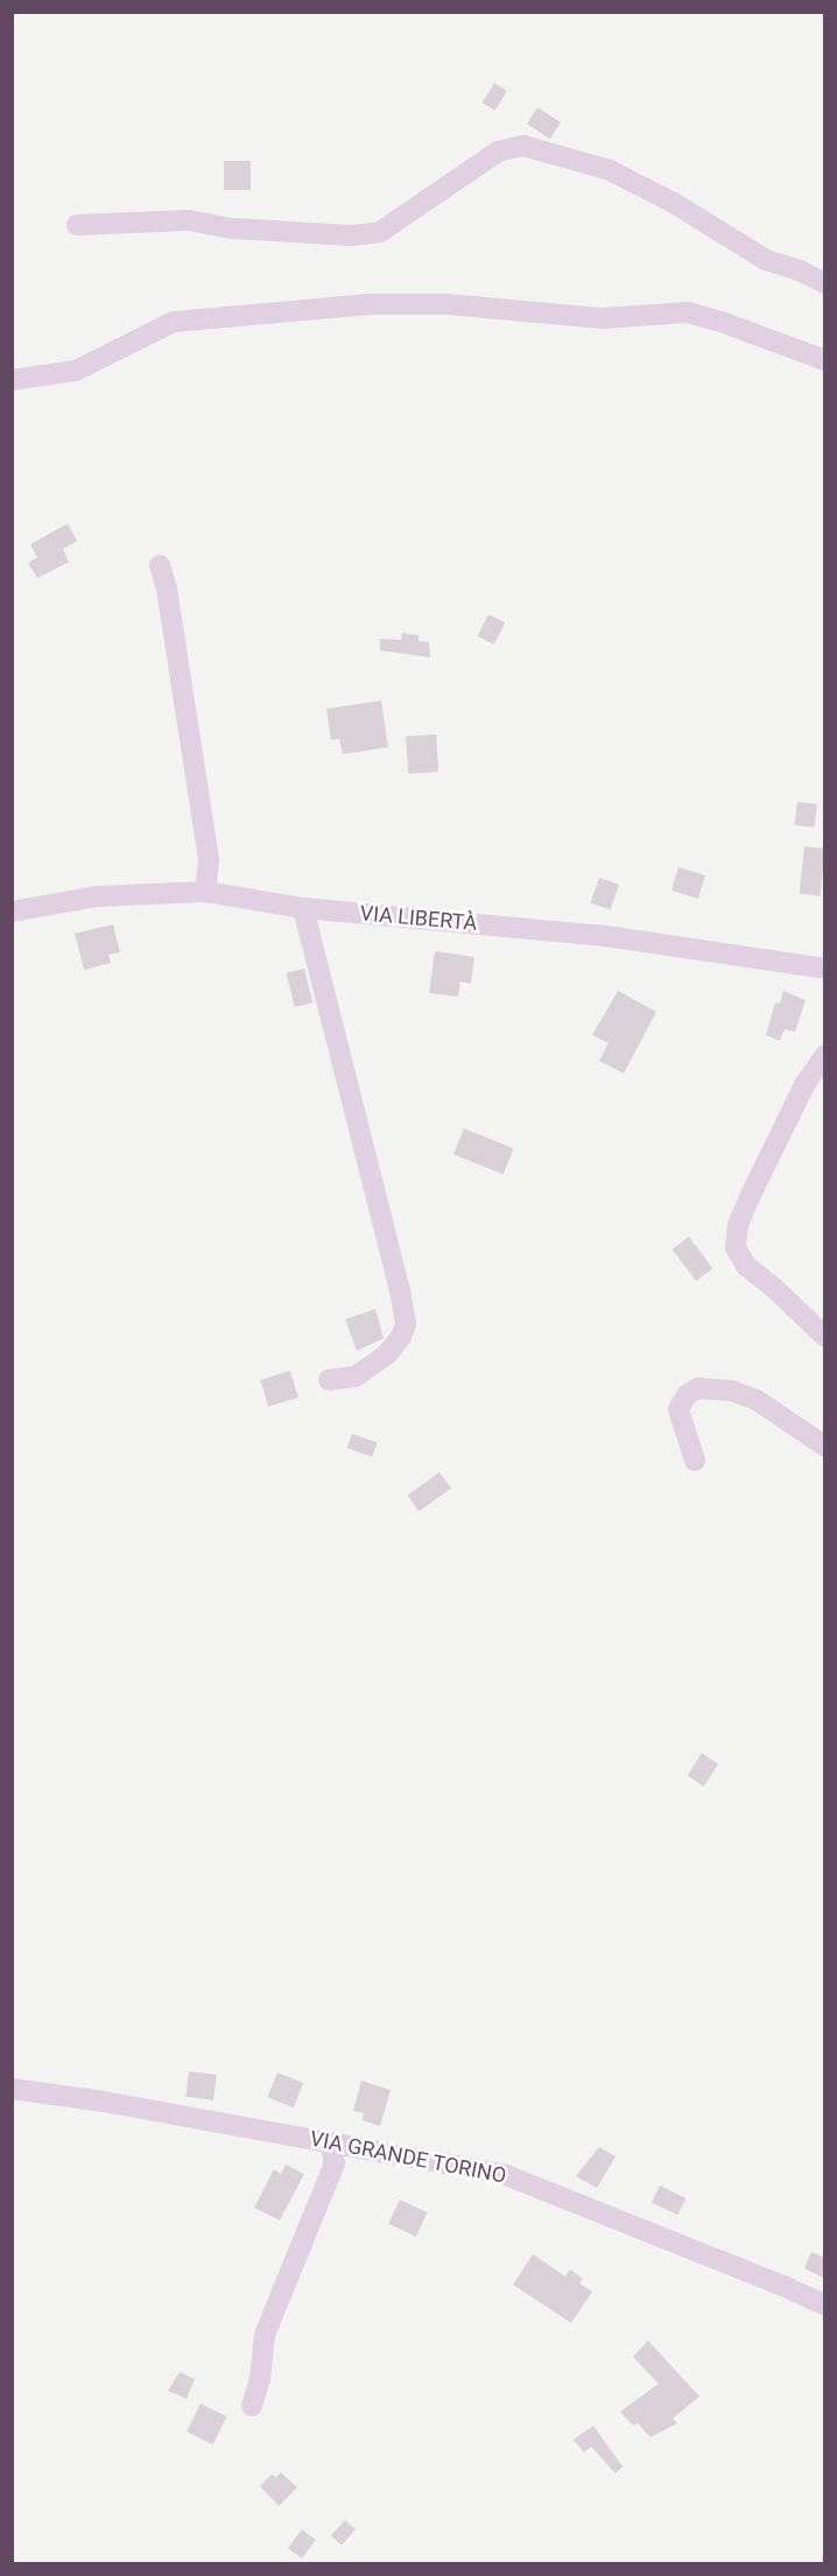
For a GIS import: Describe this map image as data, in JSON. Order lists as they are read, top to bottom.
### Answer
{
  "streets": {
    "street": ["VIA LIBERTÀ", "VIA GRANDE TORINO"]
  }
}
